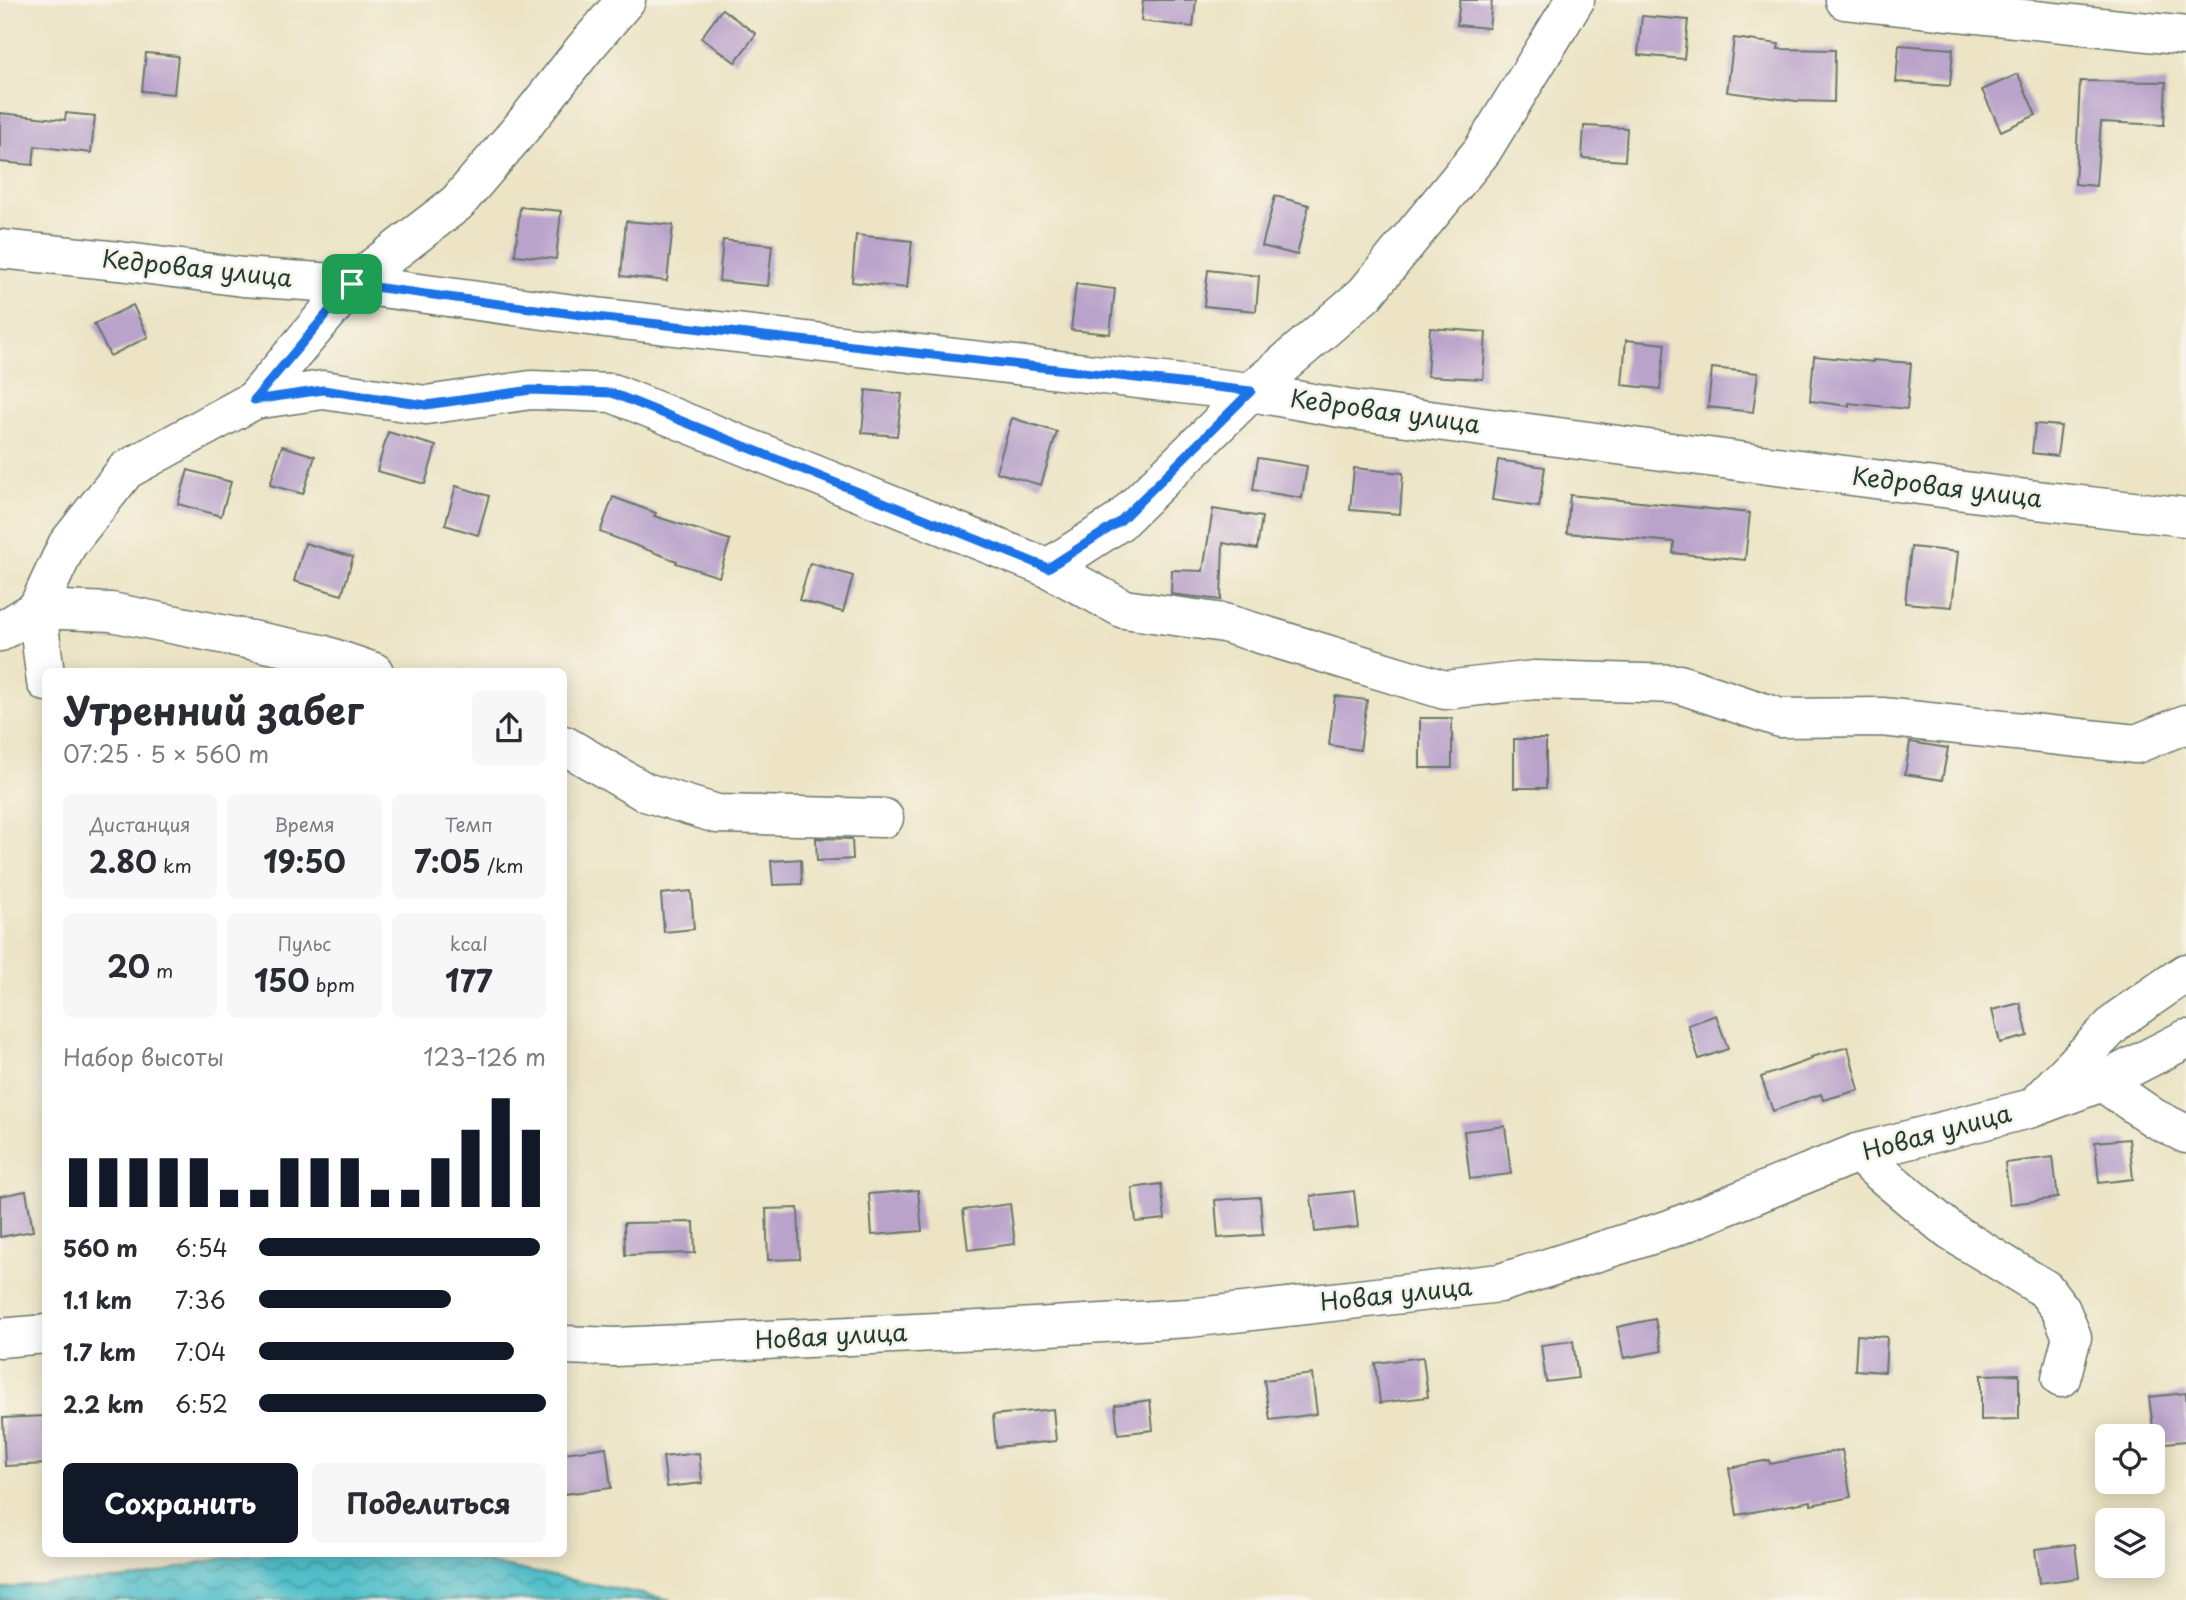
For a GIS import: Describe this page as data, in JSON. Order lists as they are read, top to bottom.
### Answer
{
  "streets": {
    "street": ["Кедровая улица", "Новая улица"]
  },
  "page": {
    "heading": ["Утренний забег", "07:25 · 5 × 560 m"],
    "stats": [
      ["Дистанция", "2.80 km"],
      ["Время", "19:50"],
      ["Темп", "7:05 /km"],
      ["20 m"],
      ["Пульс", "150 bpm"],
      ["kcal", "177"]
    ],
    "chart": ["Набор высоты", "123–126 m"],
    "list": [
      {
        "name": "560 m",
        "note": "6:54"
      },
      {
        "name": "1.1 km",
        "note": "7:36"
      },
      {
        "name": "1.7 km",
        "note": "7:04"
      },
      {
        "name": "2.2 km",
        "note": "6:52"
      }
    ],
    "buttons": ["Сохранить", "Поделиться"]
  }
}
